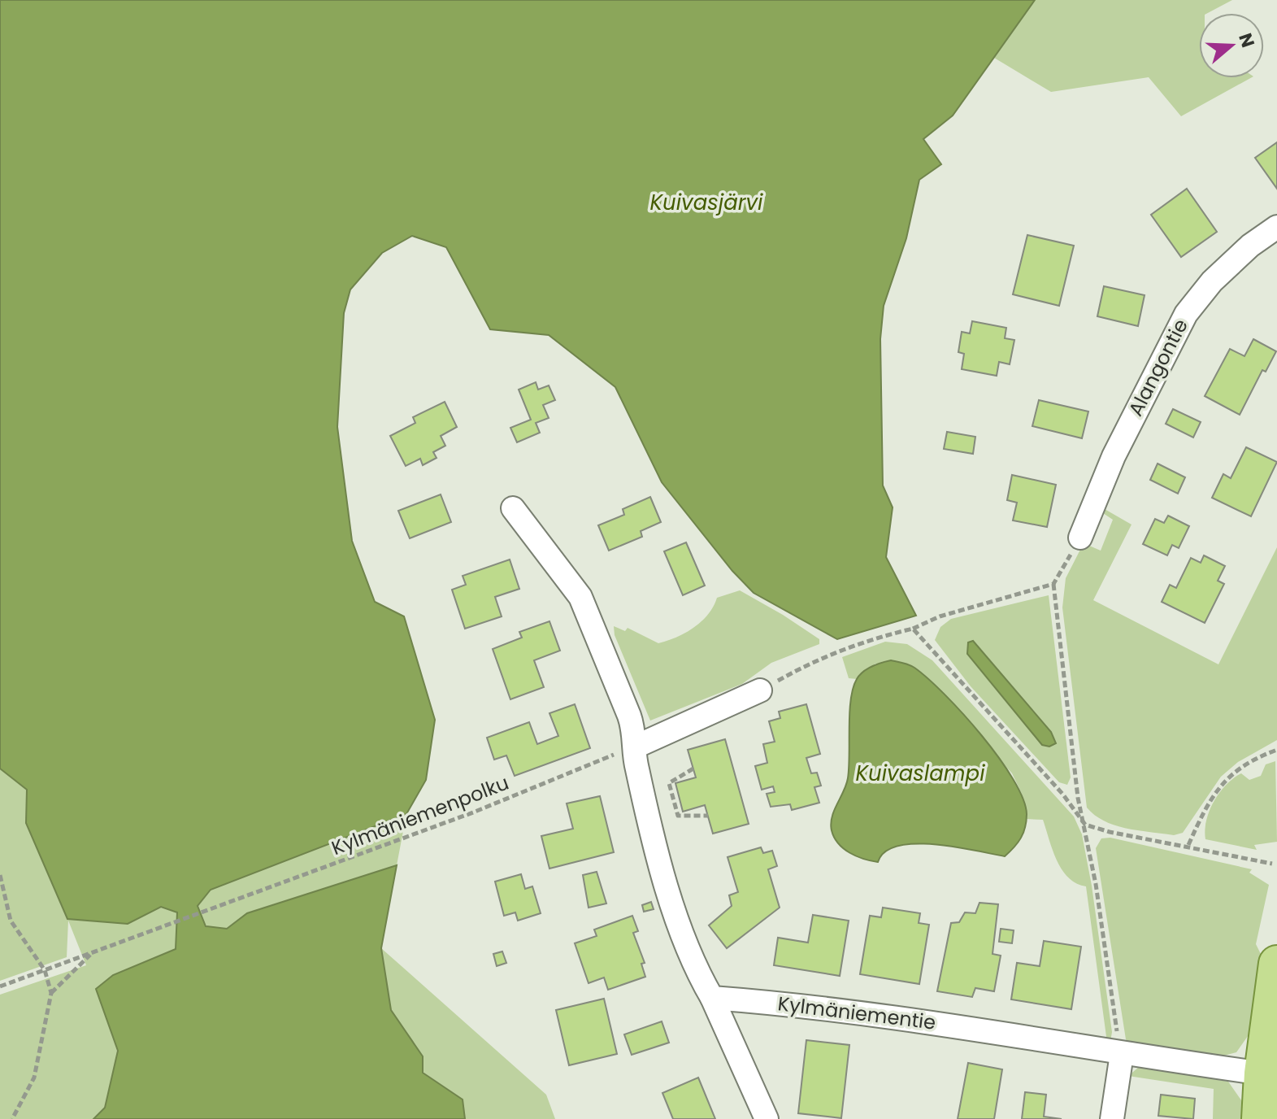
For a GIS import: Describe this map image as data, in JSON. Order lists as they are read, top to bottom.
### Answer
{
  "streets": {
    "street": ["Alangontie", "Kylmäniementie"],
    "path": ["Kylmäniemenpolku"]
  },
  "water": ["Kuivasjärvi", "Kuivaslampi"],
  "north": "right"
}
